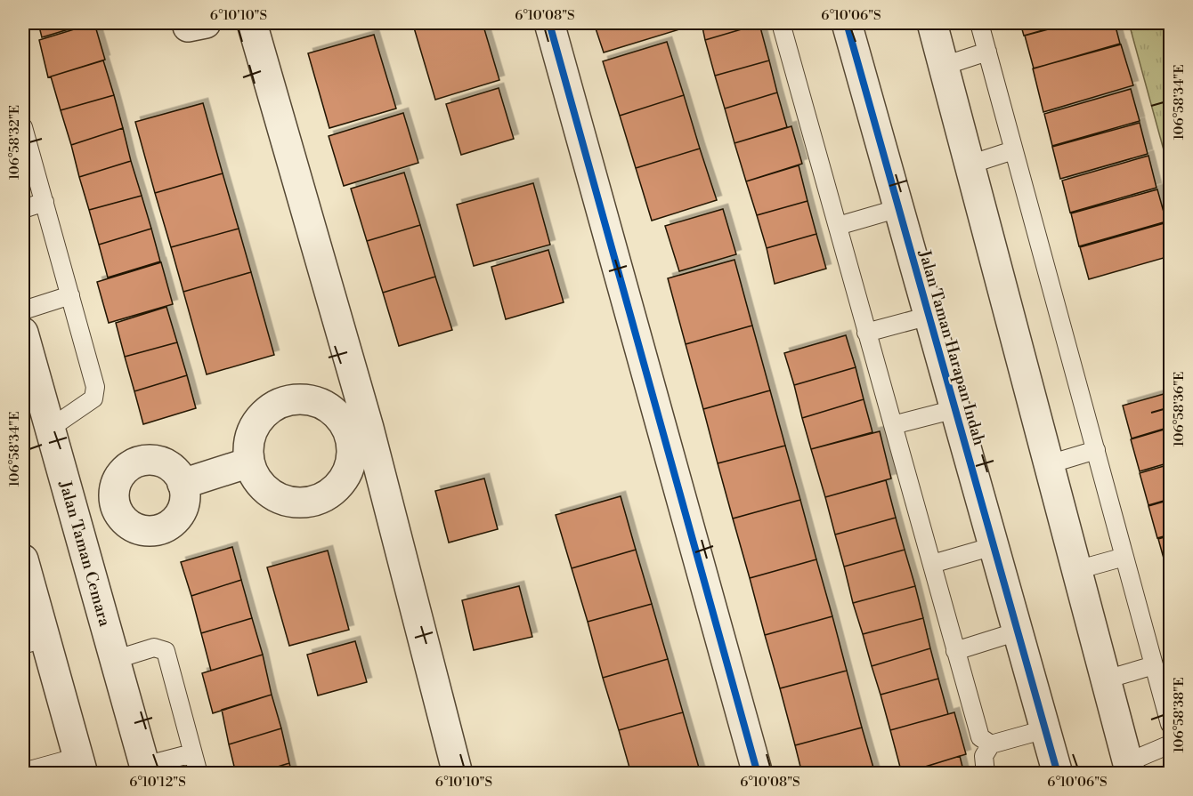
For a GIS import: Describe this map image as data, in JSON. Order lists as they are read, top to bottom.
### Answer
{
  "streets": {
    "street": ["Jalan Taman Harapan Indah", "Jalan Taman Cemara"]
  },
  "coordinates": [
    "6°10'10\"S",
    "6°10'08\"S",
    "6°10'06\"S",
    "106°58'34\"E",
    "106°58'32\"E",
    "106°58'36\"E",
    "106°58'38\"E",
    "6°10'12\"S"
  ]
}
